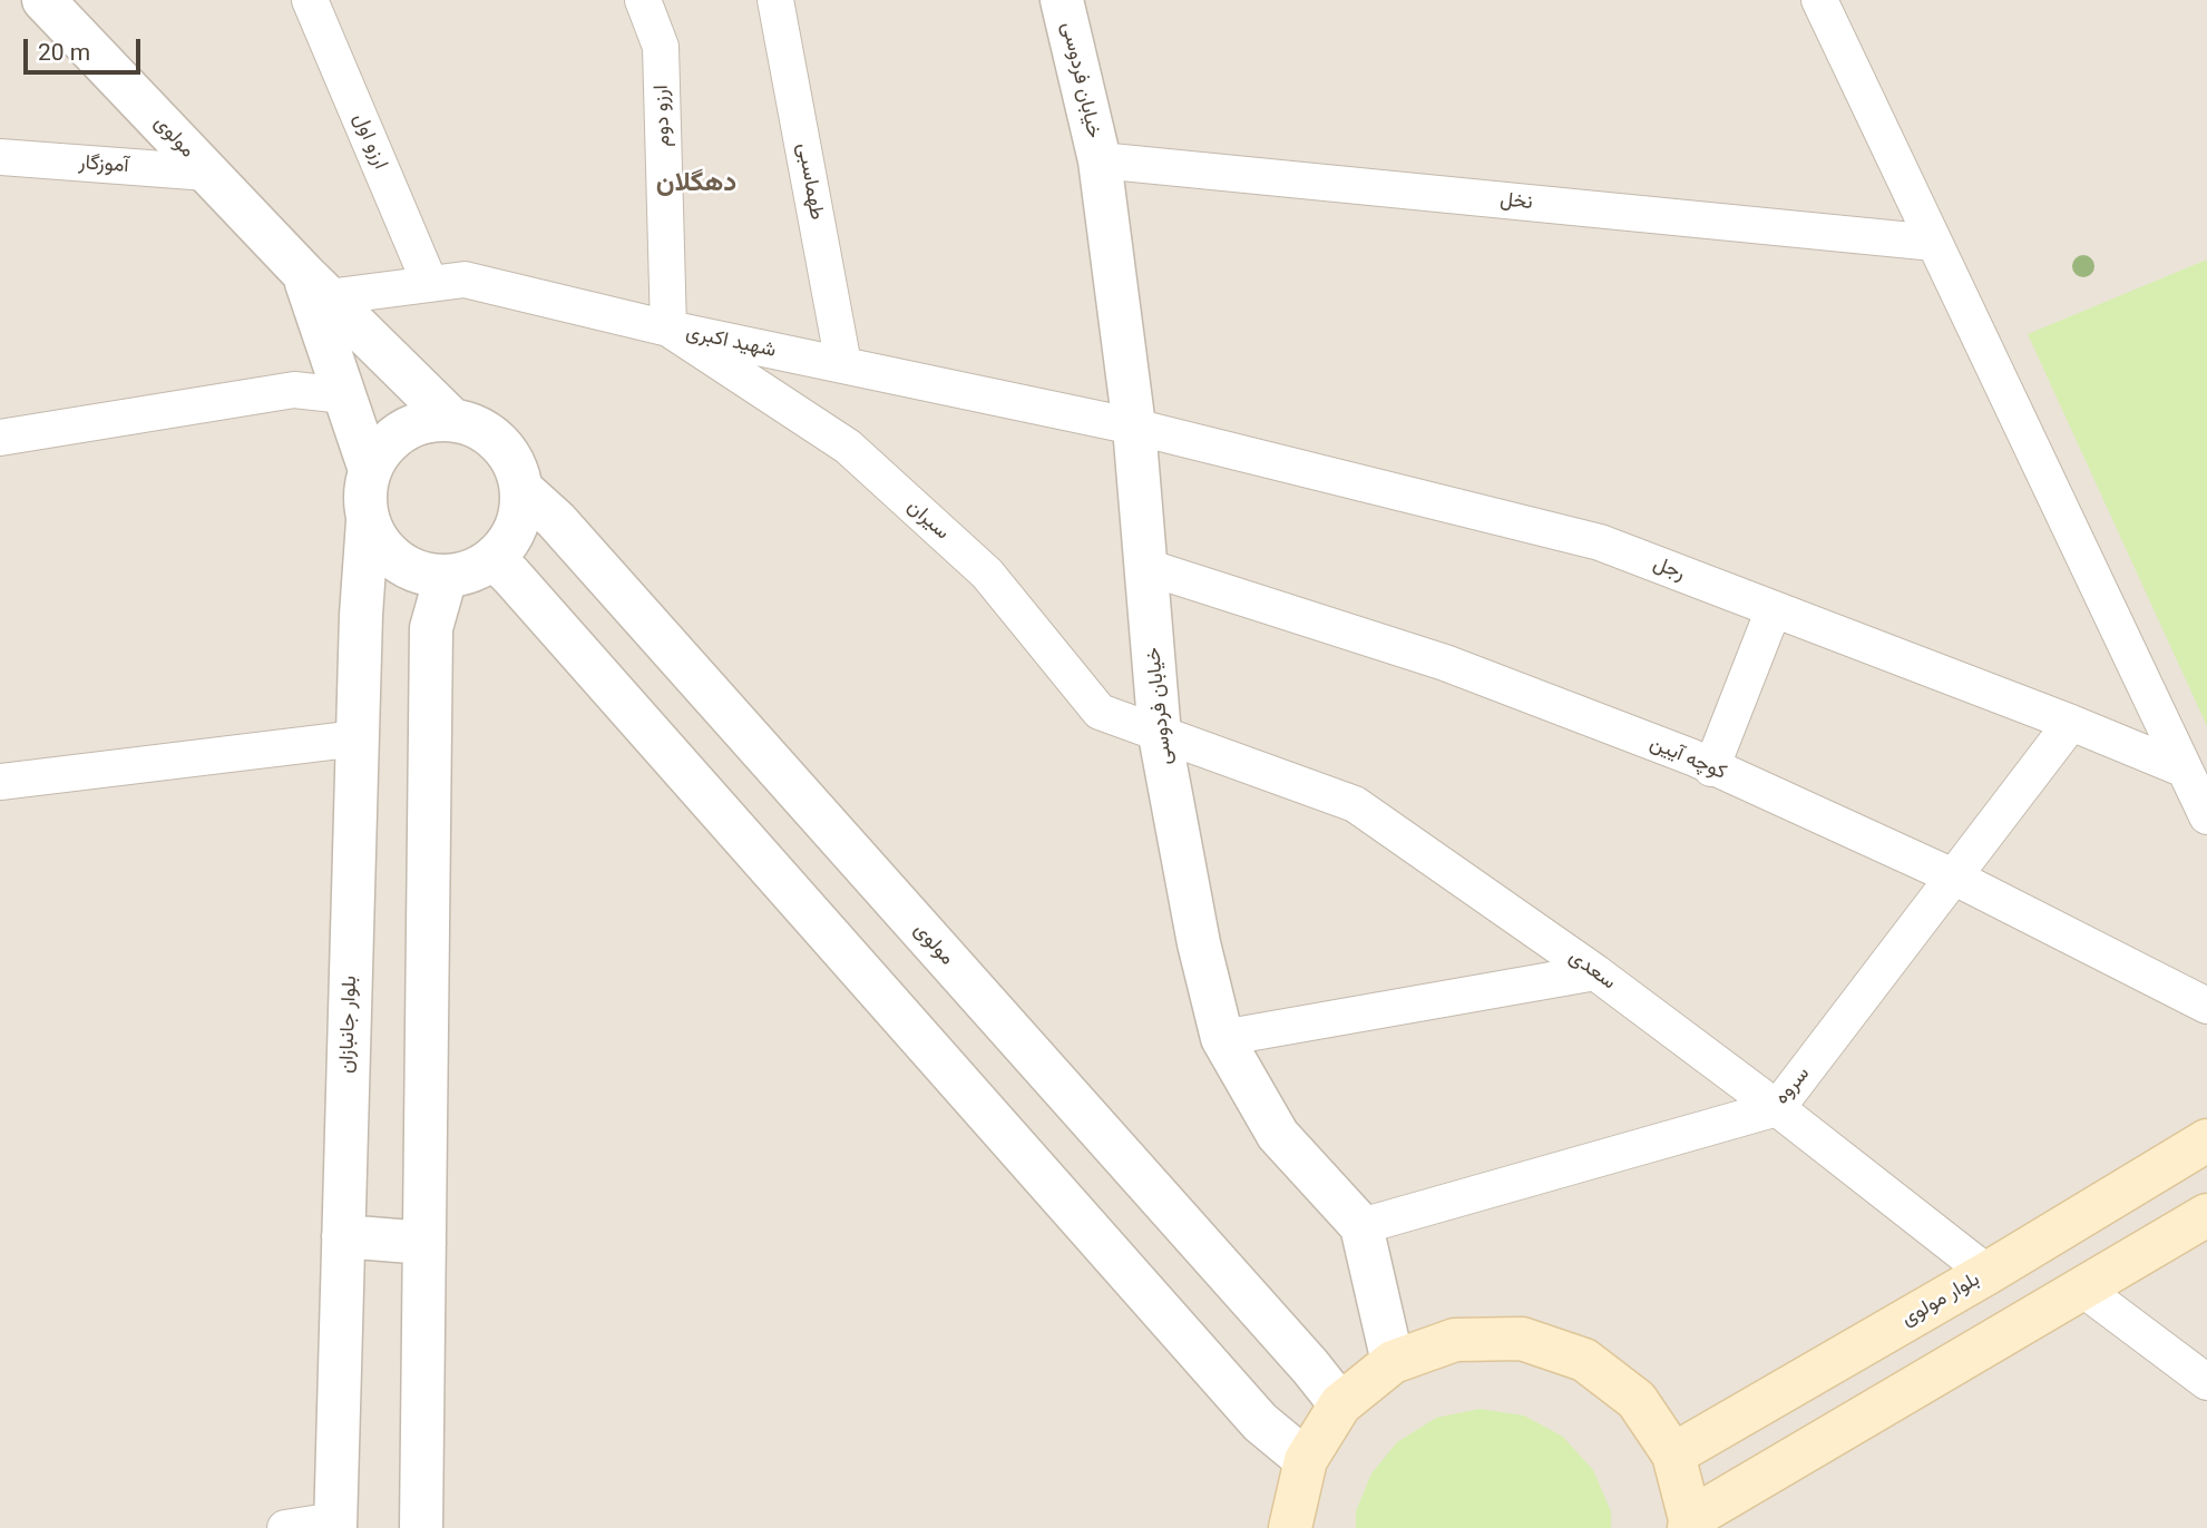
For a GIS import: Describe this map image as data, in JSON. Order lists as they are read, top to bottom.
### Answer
{
  "streets": {
    "main road": ["بلوار مولوی"],
    "street": [
      "خیابان فردوسی",
      "ارزو دوم",
      "مولوی",
      "ارزو اول",
      "آموزگار",
      "طهماسبی",
      "نخل",
      "شهید اکبری",
      "سیران",
      "رجل",
      "کوچه آیین",
      "سعدی",
      "بلوار جانبازان",
      "سروه"
    ]
  },
  "crossings": [
    ["خیابان فردوسی", "نخل"],
    ["خیابان فردوسی", "شهید اکبری"],
    ["خیابان فردوسی", "سیران"],
    ["خیابان فردوسی", "رجل"],
    ["خیابان فردوسی", "کوچه آیین"],
    ["خیابان فردوسی", "سعدی"],
    ["خیابان فردوسی", "سروه"],
    ["ارزو دوم", "شهید اکبری"],
    ["ارزو دوم", "سیران"],
    ["مولوی", "آموزگار"],
    ["مولوی", "شهید اکبری"],
    ["مولوی", "بلوار جانبازان"],
    ["ارزو اول", "شهید اکبری"],
    ["طهماسبی", "شهید اکبری"],
    ["شهید اکبری", "سیران"],
    ["شهید اکبری", "رجل"],
    ["سیران", "سعدی"],
    ["رجل", "سروه"],
    ["کوچه آیین", "سروه"],
    ["سعدی", "سروه"],
    ["سعدی", "بلوار مولوی"]
  ],
  "districts": ["دهگلان"],
  "scale_bar": "20 m"
}
